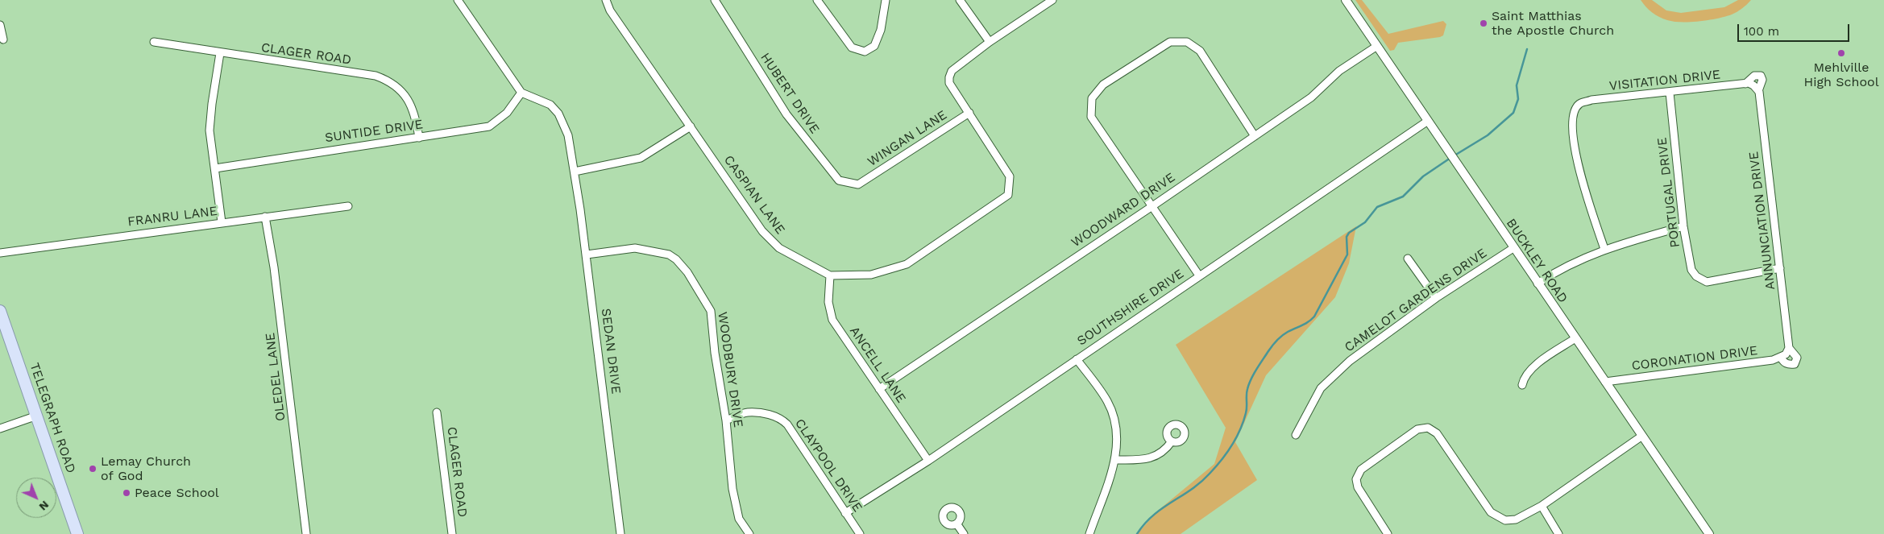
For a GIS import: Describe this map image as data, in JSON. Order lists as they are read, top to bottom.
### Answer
{
  "streets": {
    "main road": ["TELEGRAPH ROAD"],
    "street": [
      "CLAGER ROAD",
      "VISITATION DRIVE",
      "HUBERT DRIVE",
      "SUNTIDE DRIVE",
      "WINGAN LANE",
      "PORTUGAL DRIVE",
      "CASPIAN LANE",
      "WOODWARD DRIVE",
      "FRANRU LANE",
      "ANNUNCIATION DRIVE",
      "BUCKLEY ROAD",
      "CAMELOT GARDENS DRIVE",
      "SOUTHSHIRE DRIVE",
      "SEDAN DRIVE",
      "CORONATION DRIVE",
      "ANCELL LANE",
      "WOODBURY DRIVE",
      "OLEDEL LANE",
      "CLAYPOOL DRIVE"
    ]
  },
  "crossings": [
    ["CLAGER ROAD", "SUNTIDE DRIVE"],
    ["VISITATION DRIVE", "PORTUGAL DRIVE"],
    ["VISITATION DRIVE", "ANNUNCIATION DRIVE"],
    ["HUBERT DRIVE", "WINGAN LANE"],
    ["SUNTIDE DRIVE", "SEDAN DRIVE"],
    ["WINGAN LANE", "CASPIAN LANE"],
    ["PORTUGAL DRIVE", "ANNUNCIATION DRIVE"],
    ["CASPIAN LANE", "ANCELL LANE"],
    ["WOODWARD DRIVE", "BUCKLEY ROAD"],
    ["WOODWARD DRIVE", "ANCELL LANE"],
    ["FRANRU LANE", "OLEDEL LANE"],
    ["ANNUNCIATION DRIVE", "CORONATION DRIVE"],
    ["BUCKLEY ROAD", "CAMELOT GARDENS DRIVE"],
    ["BUCKLEY ROAD", "SOUTHSHIRE DRIVE"],
    ["BUCKLEY ROAD", "CORONATION DRIVE"],
    ["SOUTHSHIRE DRIVE", "ANCELL LANE"],
    ["SOUTHSHIRE DRIVE", "CLAYPOOL DRIVE"],
    ["SEDAN DRIVE", "WOODBURY DRIVE"],
    ["WOODBURY DRIVE", "CLAYPOOL DRIVE"]
  ],
  "places": [
    "Saint Matthias the Apostle Church",
    "Mehlville High School",
    "Lemay Church of God",
    "Peace School"
  ],
  "scale_bar": "100 m",
  "north": "bottom right"
}
